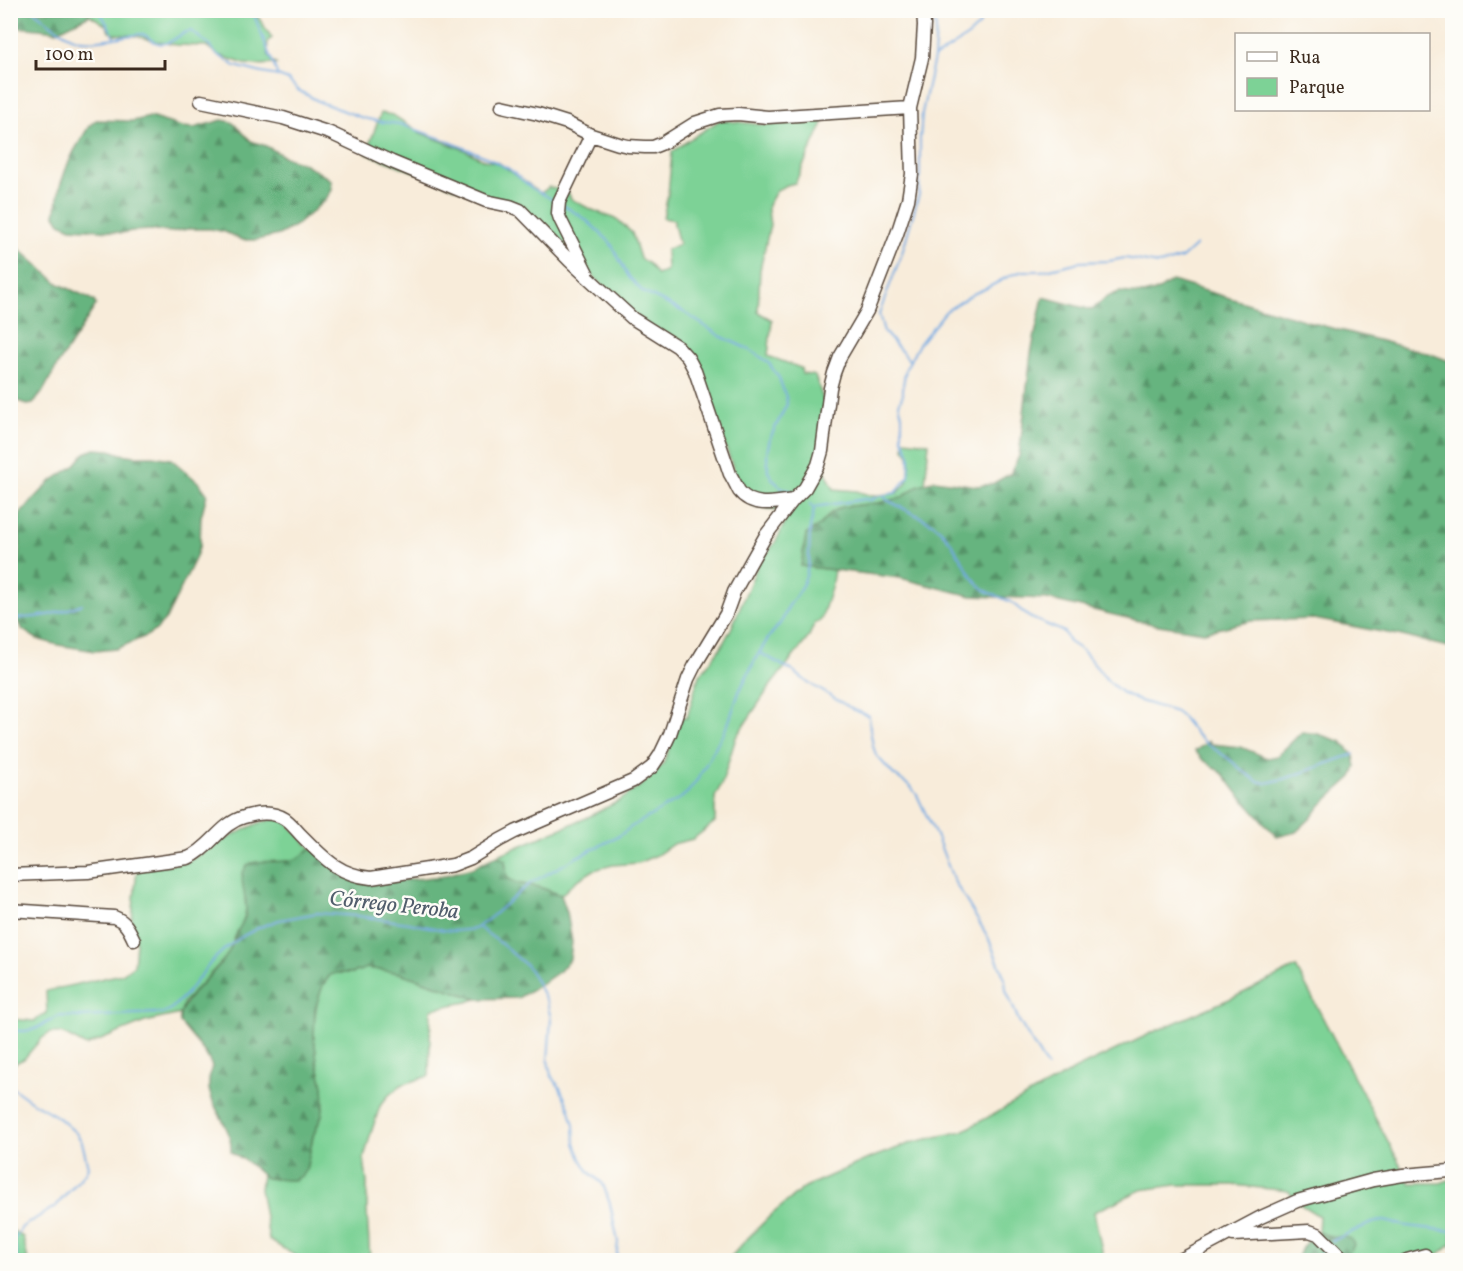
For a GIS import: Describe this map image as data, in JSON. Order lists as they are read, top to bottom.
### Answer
{
  "water": ["Córrego Peroba"],
  "legend": ["Rua", "Parque"],
  "scale_bar": "100 m"
}
